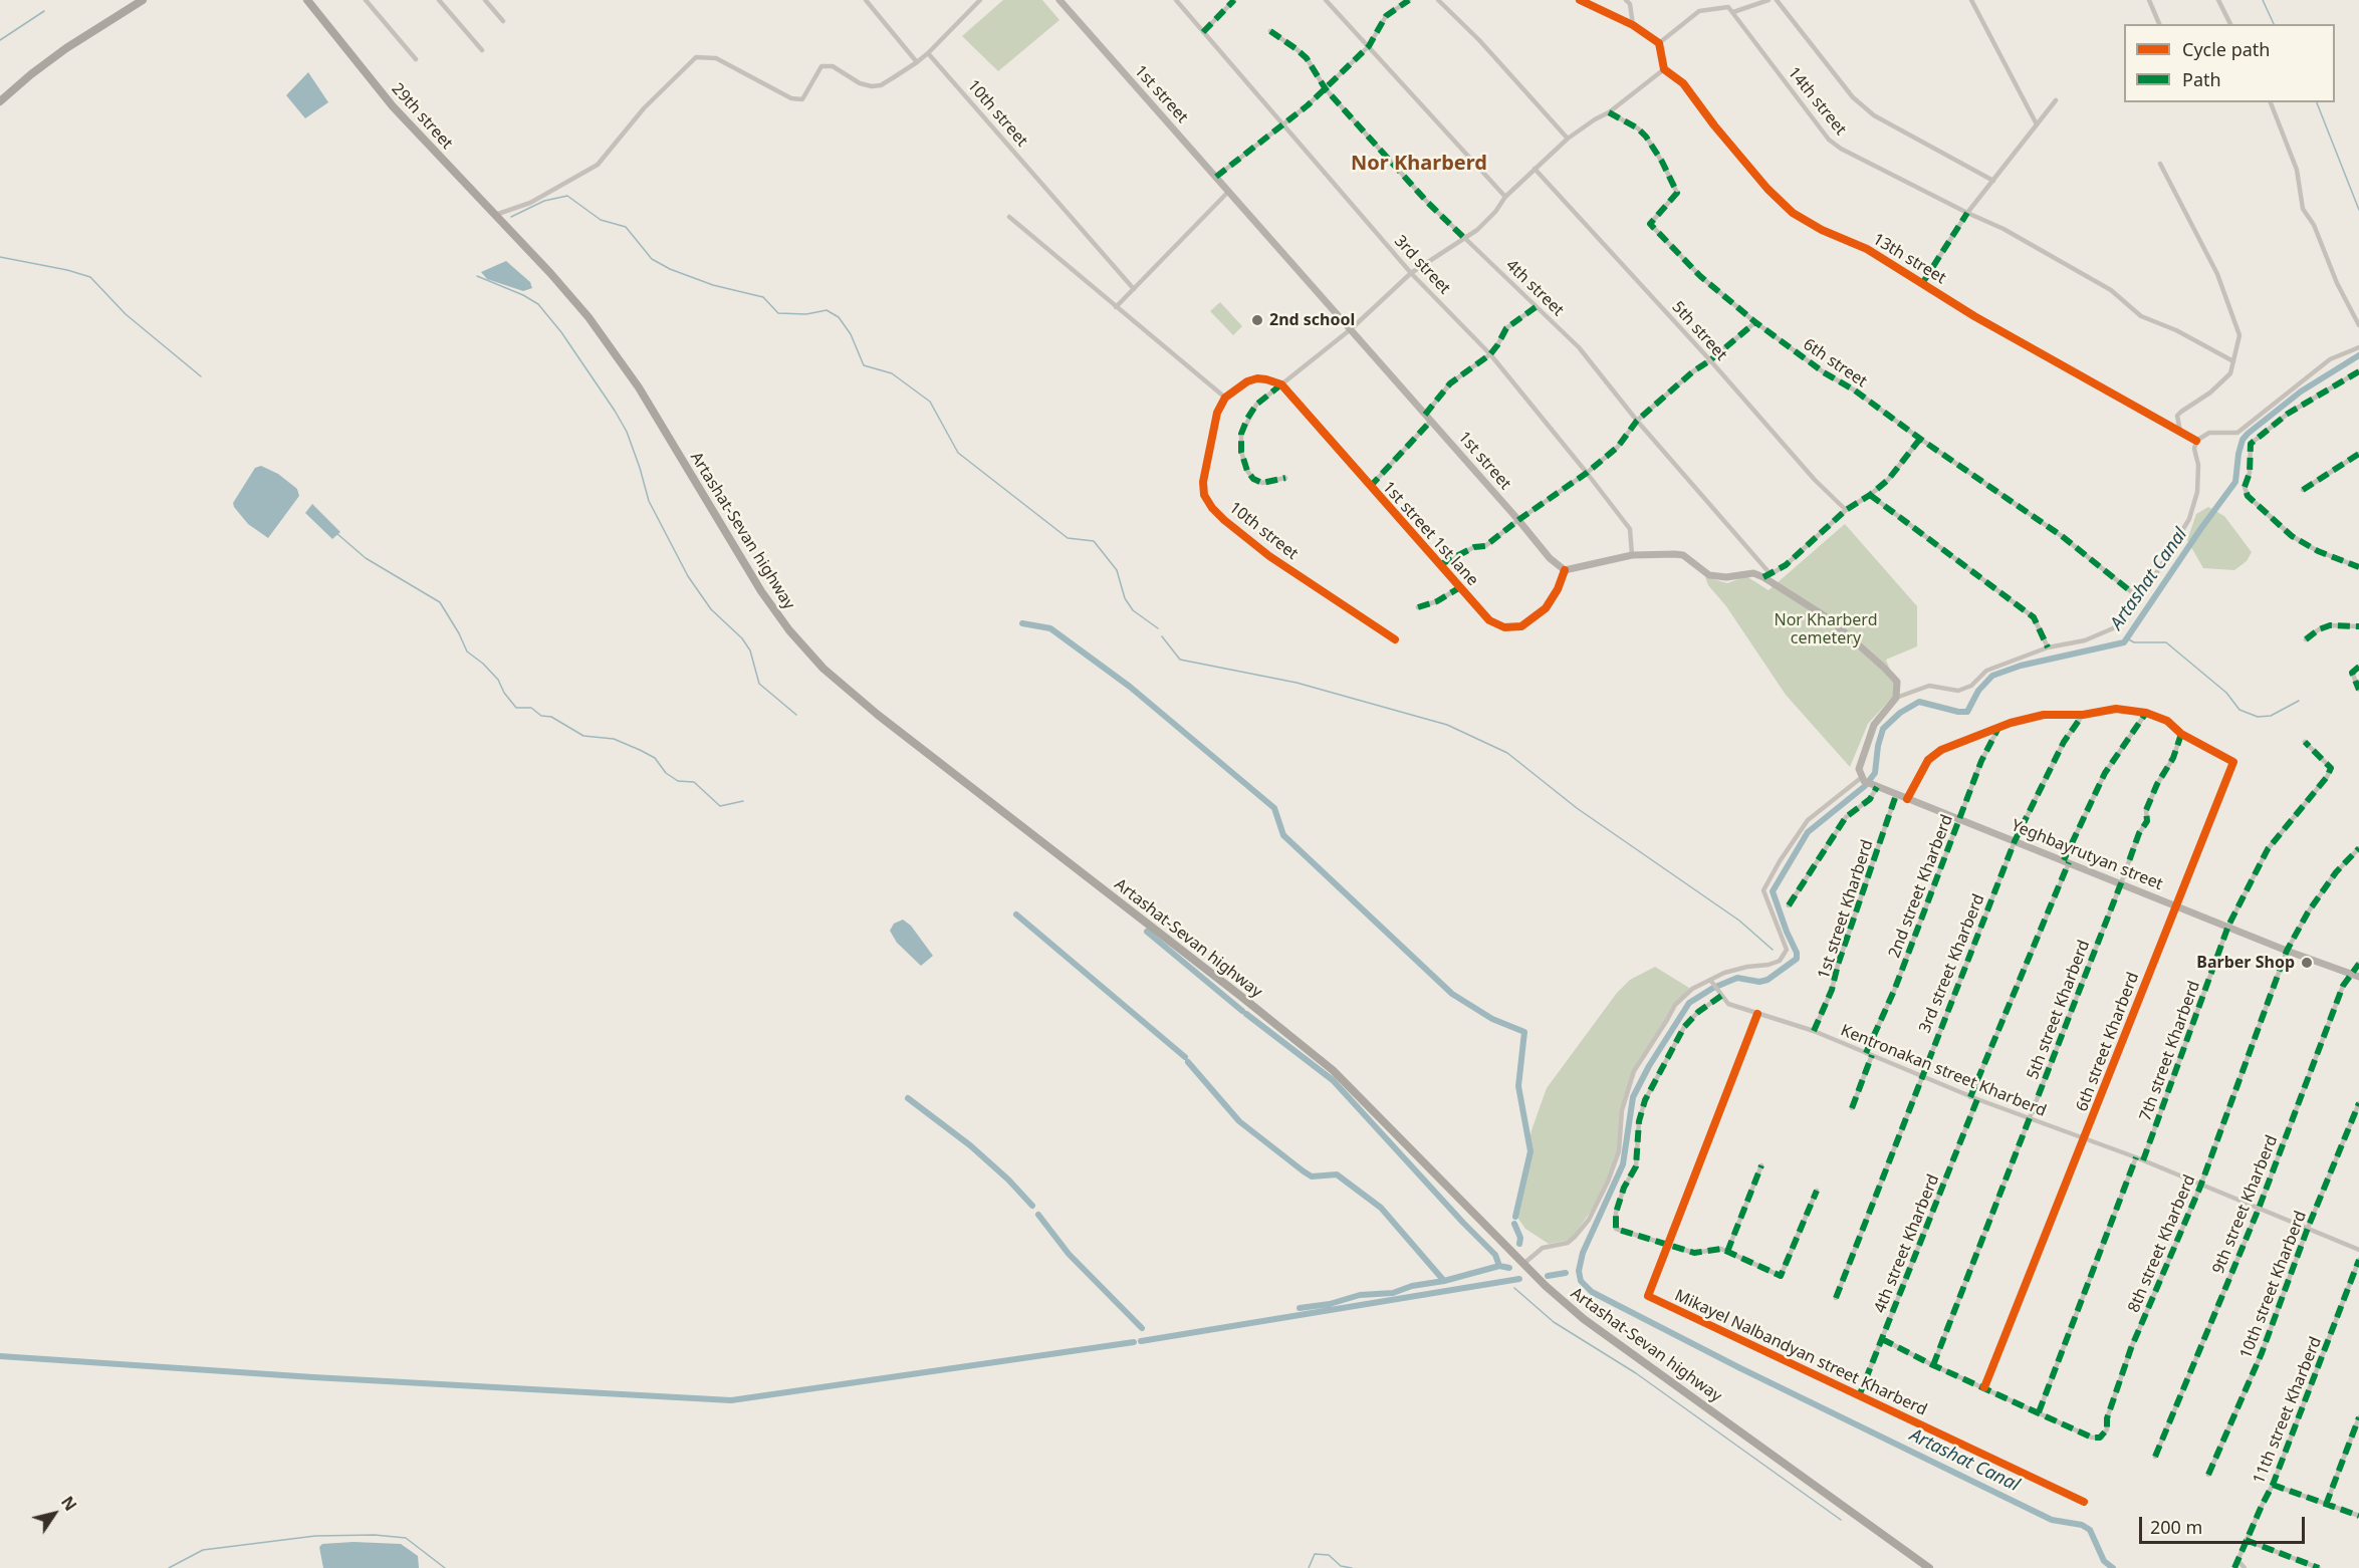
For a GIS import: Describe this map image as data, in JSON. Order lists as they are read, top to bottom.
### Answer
{
  "streets": {
    "main road": [
      "1st street",
      "29th street",
      "Artashat-Sevan highway",
      "Yeghbayrutyan street"
    ],
    "street": [
      "14th street",
      "10th street",
      "13th street",
      "3rd street",
      "4th street",
      "5th street",
      "6th street",
      "1st street 1st lane",
      "2nd street Kharberd",
      "1st street Kharberd",
      "3rd street Kharberd",
      "5th street Kharberd",
      "6th street Kharberd",
      "7th street Kharberd",
      "Kentronakan street Kharberd",
      "9th street Kharberd",
      "4th street Kharberd",
      "8th street Kharberd",
      "10th street Kharberd",
      "Mikayel Nalbandyan street Kharberd",
      "11th street Kharberd"
    ]
  },
  "crossings": [
    ["1st street", "1st street 1st lane"],
    ["29th street", "Artashat-Sevan highway"],
    ["Yeghbayrutyan street", "2nd street Kharberd"],
    ["Yeghbayrutyan street", "1st street Kharberd"],
    ["Yeghbayrutyan street", "3rd street Kharberd"],
    ["Yeghbayrutyan street", "5th street Kharberd"],
    ["Yeghbayrutyan street", "6th street Kharberd"],
    ["Yeghbayrutyan street", "7th street Kharberd"],
    ["Yeghbayrutyan street", "9th street Kharberd"],
    ["Yeghbayrutyan street", "8th street Kharberd"],
    ["2nd street Kharberd", "Kentronakan street Kharberd"],
    ["1st street Kharberd", "Kentronakan street Kharberd"],
    ["3rd street Kharberd", "Kentronakan street Kharberd"],
    ["5th street Kharberd", "6th street Kharberd"],
    ["5th street Kharberd", "Kentronakan street Kharberd"],
    ["5th street Kharberd", "8th street Kharberd"],
    ["6th street Kharberd", "Kentronakan street Kharberd"],
    ["6th street Kharberd", "8th street Kharberd"],
    ["7th street Kharberd", "Kentronakan street Kharberd"],
    ["Kentronakan street Kharberd", "9th street Kharberd"],
    ["Kentronakan street Kharberd", "4th street Kharberd"],
    ["Kentronakan street Kharberd", "8th street Kharberd"],
    ["Kentronakan street Kharberd", "10th street Kharberd"],
    ["Kentronakan street Kharberd", "Mikayel Nalbandyan street Kharberd"],
    ["4th street Kharberd", "8th street Kharberd"],
    ["4th street Kharberd", "Mikayel Nalbandyan street Kharberd"]
  ],
  "districts": ["Nor Kharberd"],
  "water": ["Artashat Canal"],
  "parks": ["Nor Kharberd cemetery"],
  "places": ["2nd school", "Barber Shop"],
  "legend": ["Cycle path", "Path"],
  "scale_bar": "200 m",
  "north": "top right"
}
